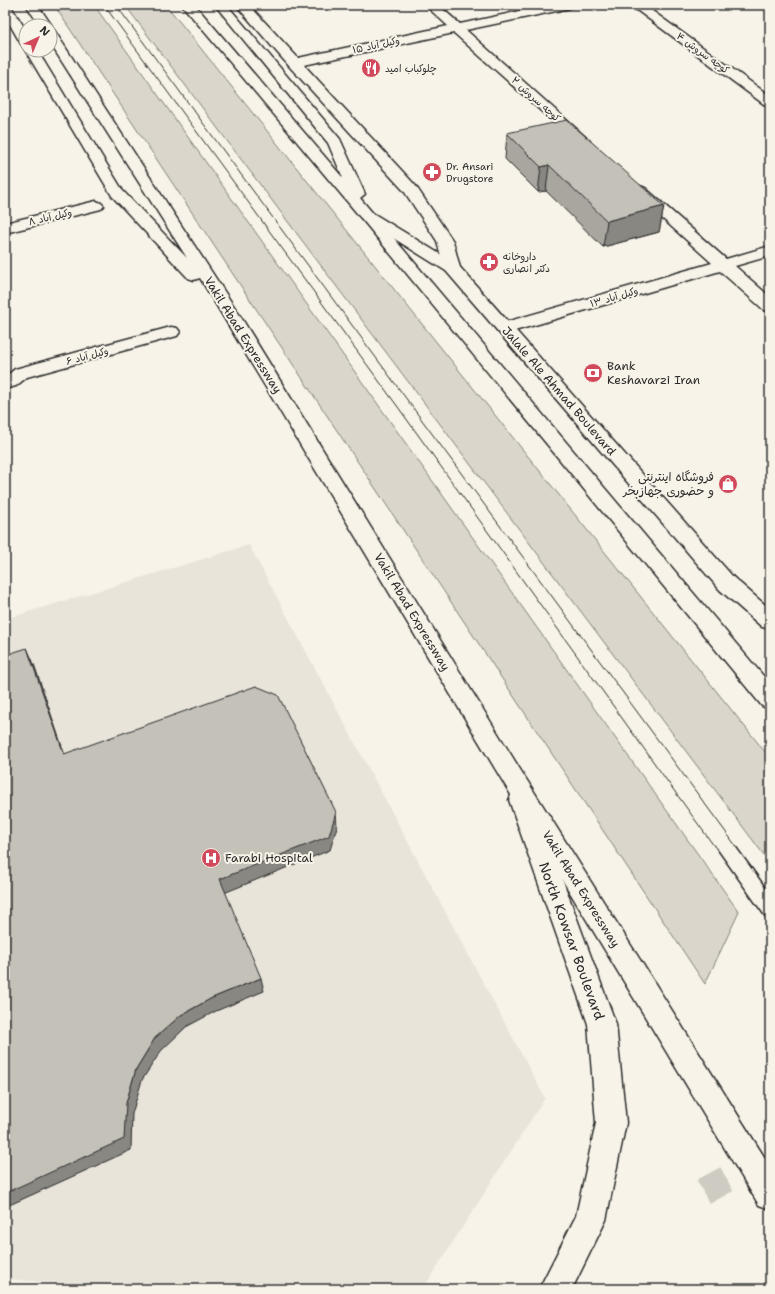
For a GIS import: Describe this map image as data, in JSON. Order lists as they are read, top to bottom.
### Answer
{
  "streets": {
    "main road": [
      "۱۵ وکیل آباد",
      "کوچه سروش ۴",
      "کوچه سروش ۲",
      "۸ وکیل آباد",
      "۱۳ وکیل آباد",
      "Vakil Abad Expressway",
      "۶ وکیل آباد",
      "Jalale Ale Ahmad Boulevard",
      "North Kowsar Boulevard"
    ]
  },
  "crossings": [
    ["۱۵ وکیل آباد", "کوچه سروش ۲"],
    ["۱۳ وکیل آباد", "Jalale Ale Ahmad Boulevard"],
    ["Vakil Abad Expressway", "North Kowsar Boulevard"]
  ],
  "places": {
    "restaurant": ["چلوکباب امید"],
    "pharmacy": ["Dr. Ansari Drugstore", "داروخانه دکتر انصاری"],
    "bank": ["Bank Keshavarzi Iran"],
    "shop": ["فروشگاه اینترنتی و حضوری جهازبخر"],
    "hospital": ["Farabi Hospital"]
  },
  "north": "top right"
}
